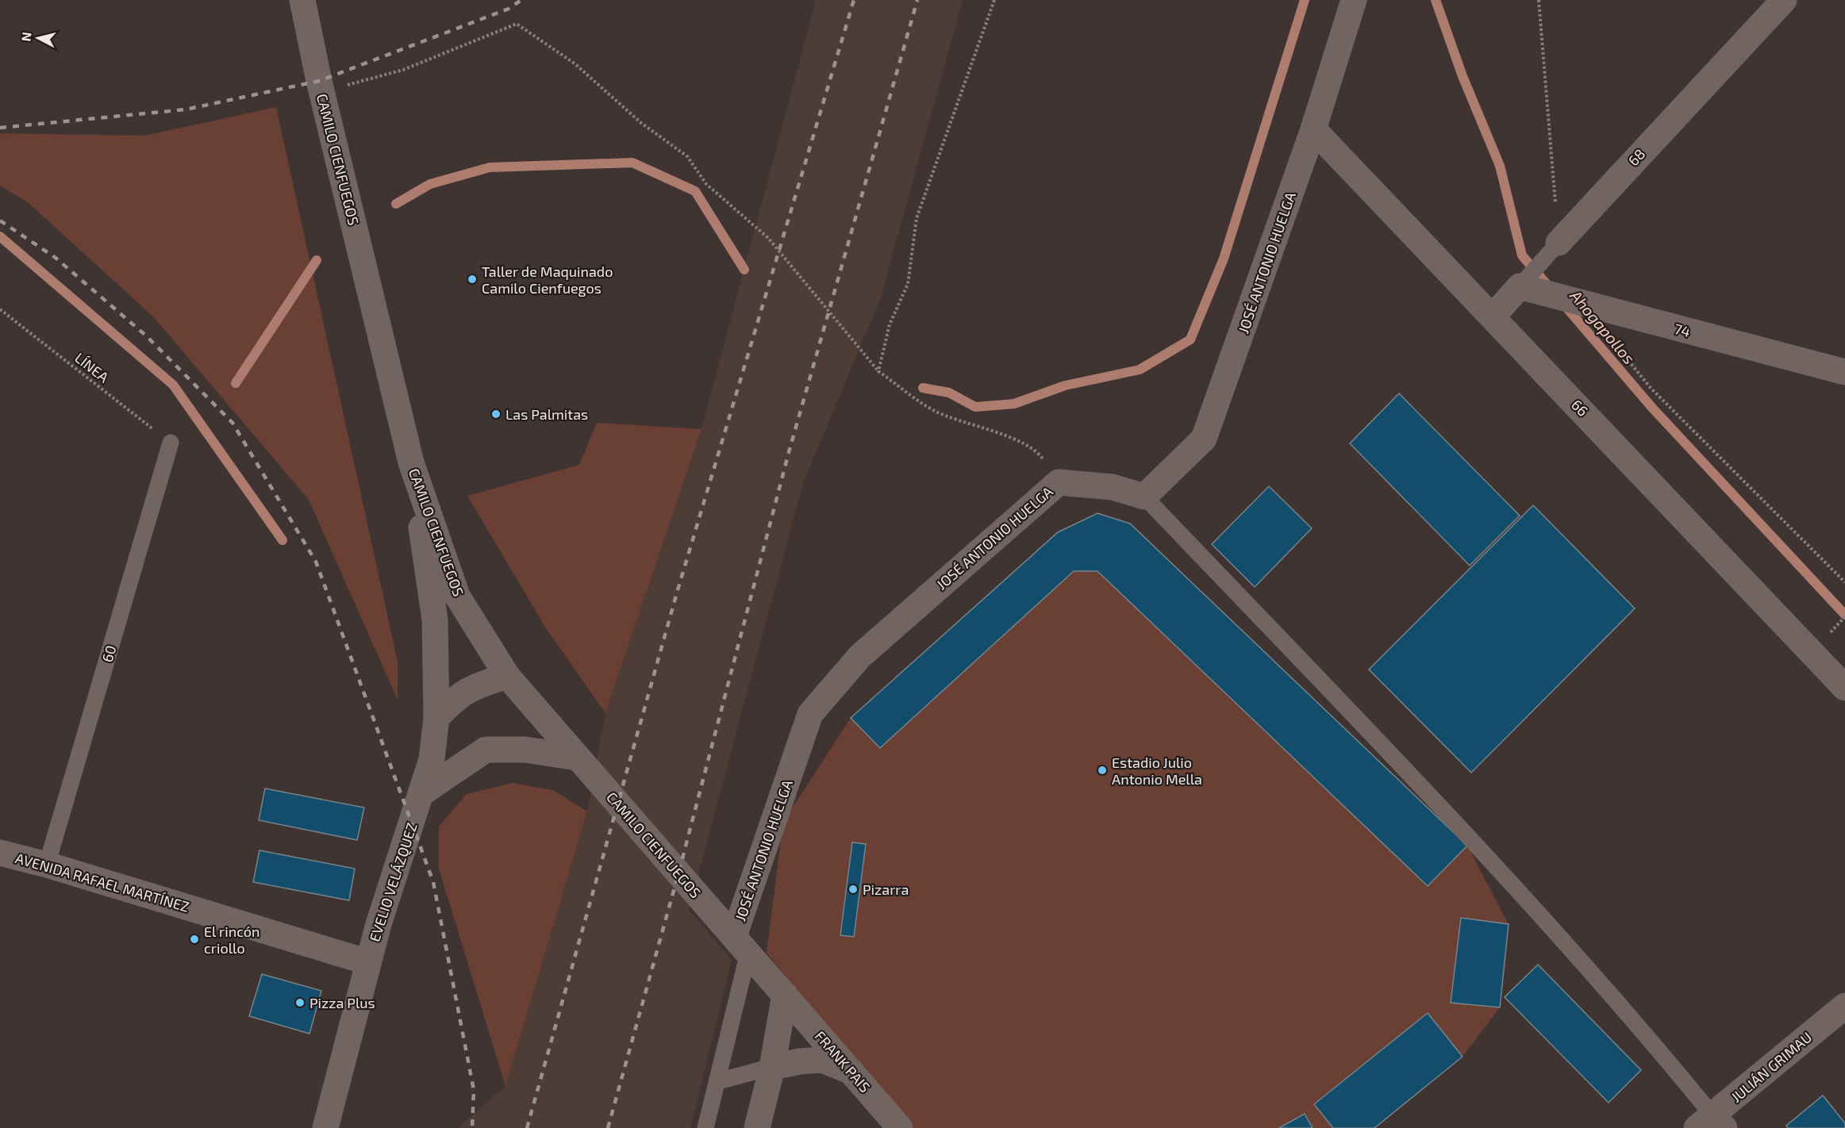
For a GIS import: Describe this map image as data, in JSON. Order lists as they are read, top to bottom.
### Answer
{
  "streets": {
    "main road": [
      "68",
      "CAMILO CIENFUEGOS",
      "JOSÉ ANTONIO HUELGA",
      "74",
      "66",
      "AVENIDA RAFAEL MARTÍNEZ",
      "EVELIO VELÁZQUEZ",
      "FRANK PAIS",
      "JULIÁN GRIMAU"
    ],
    "lane": ["60"],
    "path": ["LÍNEA"]
  },
  "crossings": [
    ["68", "74"],
    ["68", "66"],
    ["CAMILO CIENFUEGOS", "JOSÉ ANTONIO HUELGA"],
    ["CAMILO CIENFUEGOS", "EVELIO VELÁZQUEZ"],
    ["CAMILO CIENFUEGOS", "FRANK PAIS"],
    ["JOSÉ ANTONIO HUELGA", "66"],
    ["LÍNEA", "60"],
    ["60", "AVENIDA RAFAEL MARTÍNEZ"],
    ["AVENIDA RAFAEL MARTÍNEZ", "EVELIO VELÁZQUEZ"]
  ],
  "water": ["Ahogapollos"],
  "places": [
    "Taller de Maquinado Camilo Cienfuegos",
    "Las Palmitas",
    "Estadio Julio Antonio Mella",
    "Pizarra",
    "El rincón criollo",
    "Pizza Plus"
  ],
  "north": "left"
}
